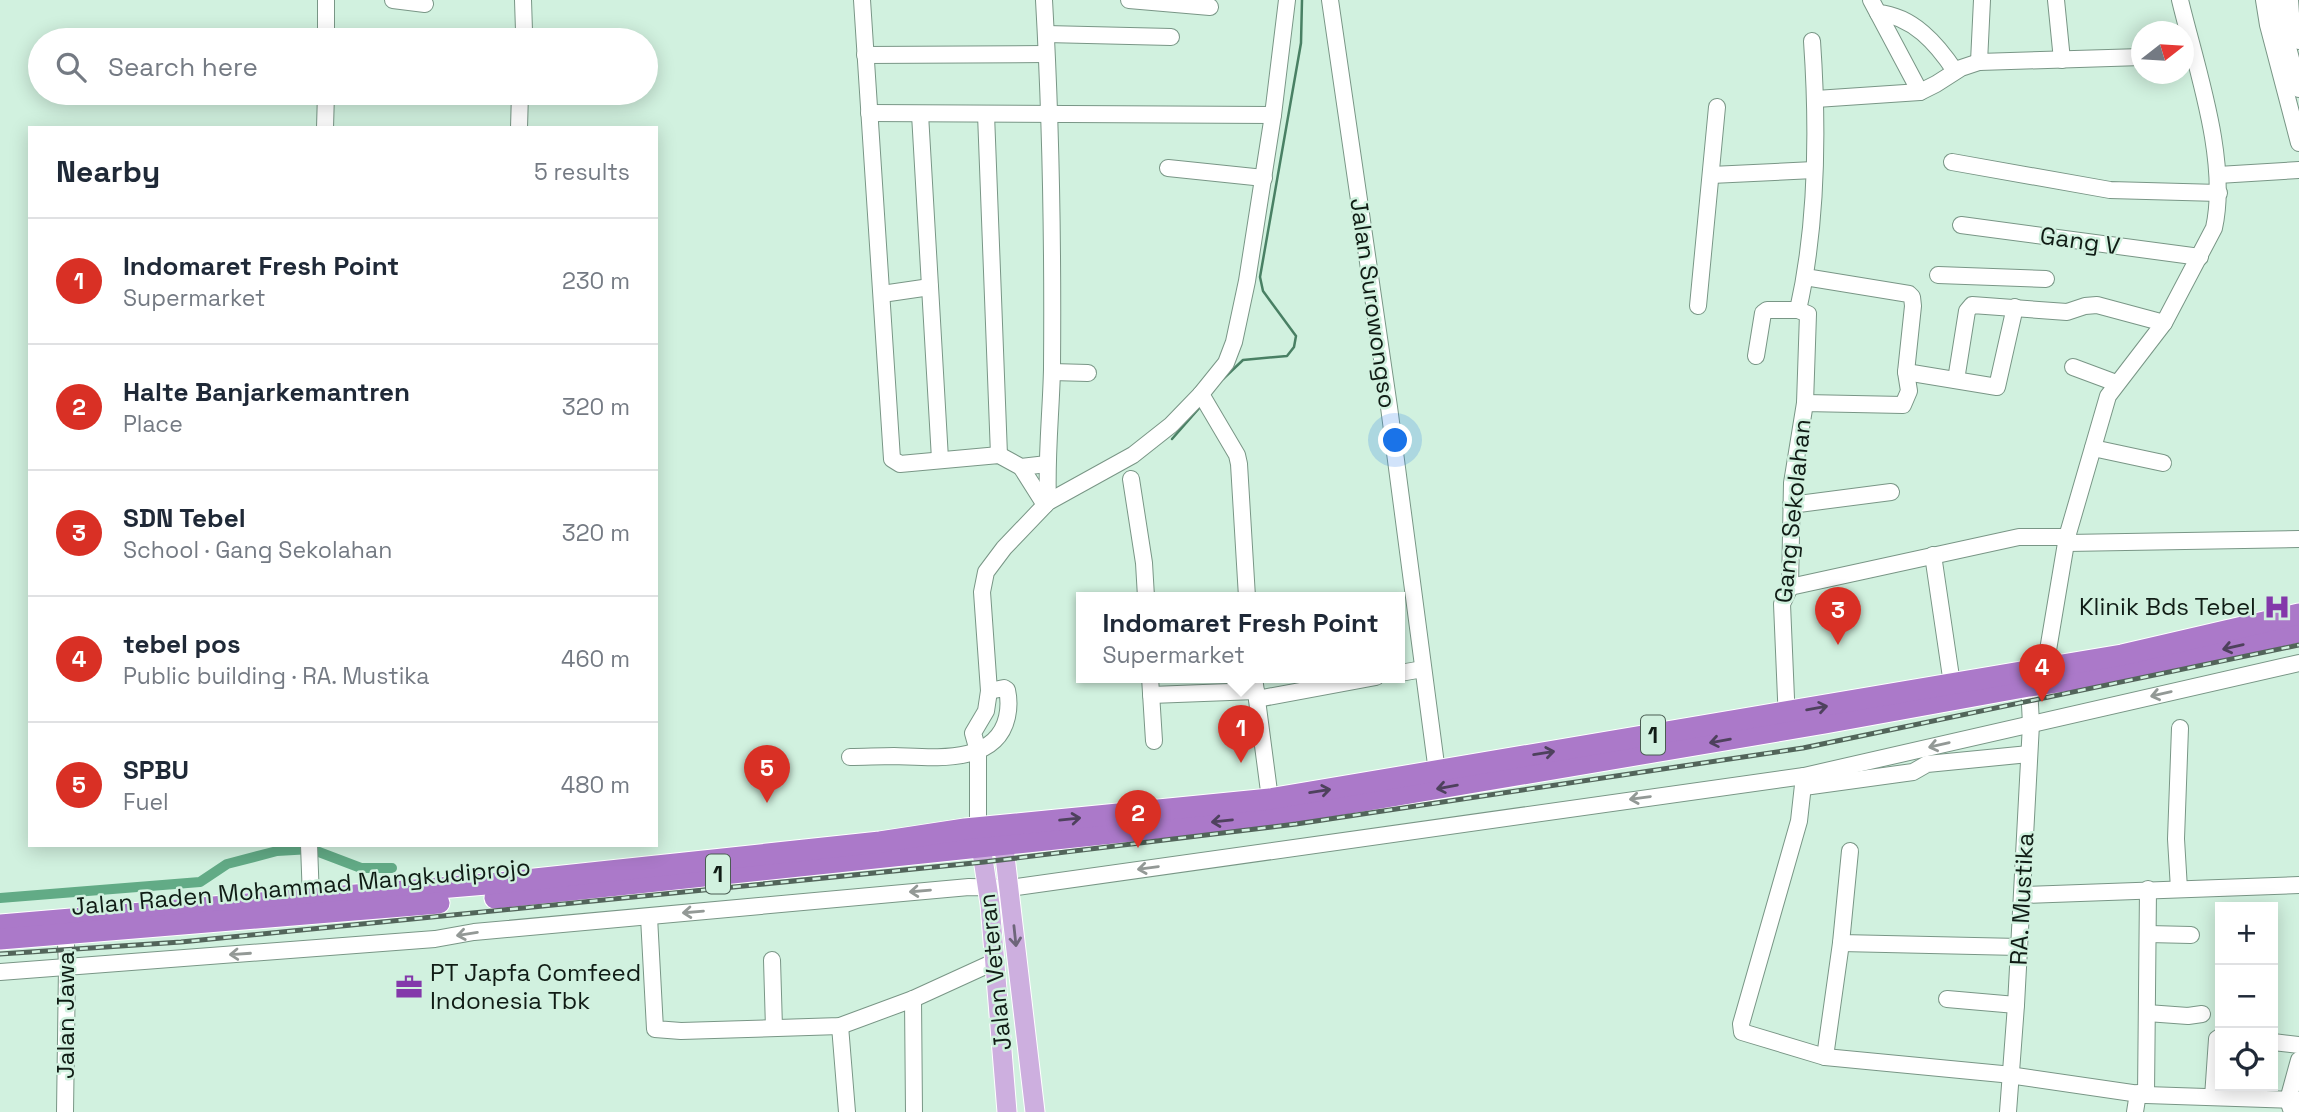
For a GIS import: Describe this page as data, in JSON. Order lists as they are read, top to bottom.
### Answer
{
  "streets": {
    "highway": ["1", "Jalan Raden Mohammad Mangkudiprojo"],
    "main road": ["Jalan Veteran"],
    "street": [
      "Gang V",
      "Jalan Surowongso",
      "Gang Sekolahan",
      "RA. Mustika",
      "Jalan Jawa"
    ]
  },
  "crossings": [
    ["Jalan Surowongso", "1"],
    ["Gang Sekolahan", "1"],
    ["1", "Jalan Raden Mohammad Mangkudiprojo"],
    ["1", "RA. Mustika"],
    ["1", "Jalan Veteran"],
    ["Jalan Raden Mohammad Mangkudiprojo", "Jalan Veteran"],
    ["Jalan Raden Mohammad Mangkudiprojo", "Jalan Jawa"]
  ],
  "places": {
    "hospital": ["Klinik Bds Tebel"],
    "office": ["PT Japfa Comfeed Indonesia Tbk"]
  },
  "north": "right",
  "page": {
    "search": "Search here",
    "heading": ["Nearby", "5 results"],
    "list": [
      {
        "mark": "1",
        "name": "Indomaret Fresh Point",
        "note": "Supermarket",
        "value": "230 m"
      },
      {
        "mark": "2",
        "name": "Halte Banjarkemantren",
        "note": "Place",
        "value": "320 m"
      },
      {
        "mark": "3",
        "name": "SDN Tebel",
        "note": "School · Gang Sekolahan",
        "value": "320 m"
      },
      {
        "mark": "4",
        "name": "tebel pos",
        "note": "Public building · RA. Mustika",
        "value": "460 m"
      },
      {
        "mark": "5",
        "name": "SPBU",
        "note": "Fuel",
        "value": "480 m"
      }
    ],
    "pins": [
      "3",
      "4",
      "1",
      "5",
      "2"
    ],
    "popup": ["Indomaret Fresh Point", "Supermarket"],
    "map_buttons": ["+", "−"]
  }
}
